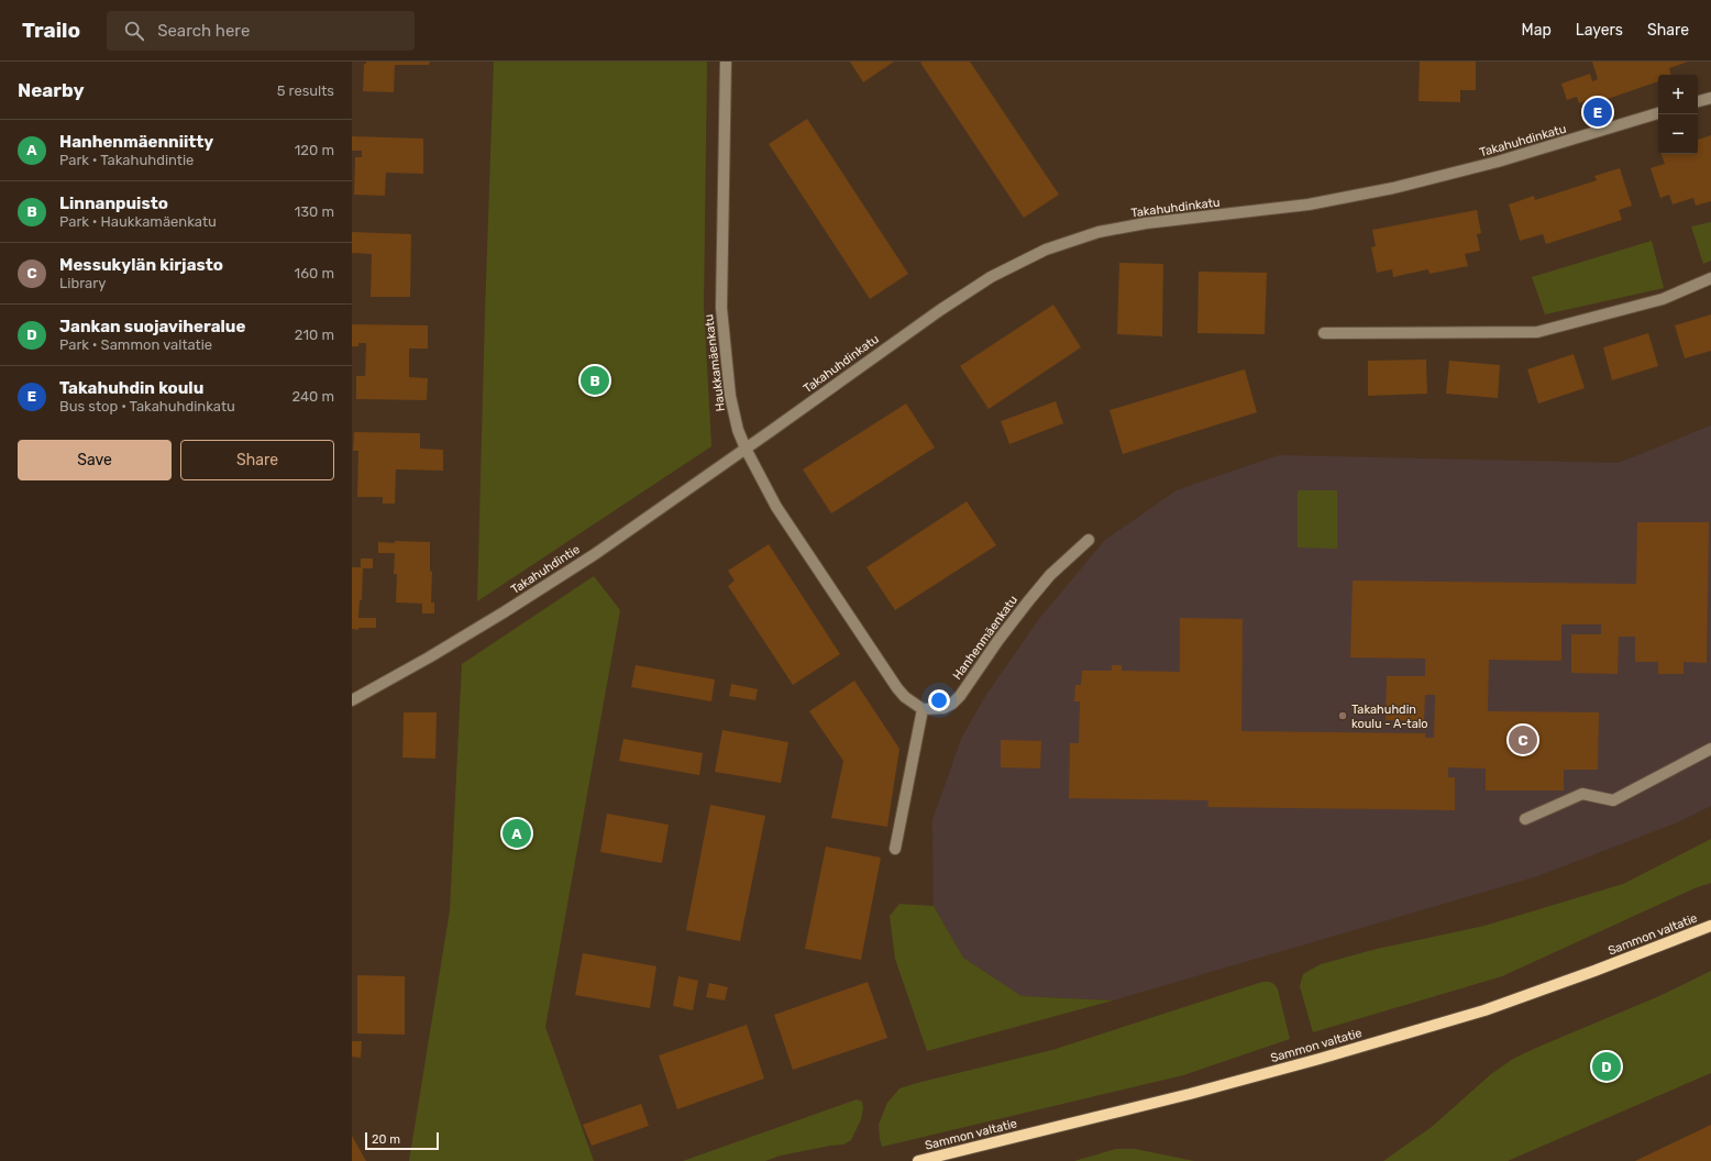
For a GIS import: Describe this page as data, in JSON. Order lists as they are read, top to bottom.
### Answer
{
  "streets": {
    "main road": ["Sammon valtatie"],
    "street": [
      "Takahuhdinkatu",
      "Haukkamäenkatu",
      "Takahuhdintie",
      "Hanhenmäenkatu"
    ]
  },
  "crossings": [
    ["Takahuhdinkatu", "Haukkamäenkatu"],
    ["Takahuhdinkatu", "Takahuhdintie"],
    ["Haukkamäenkatu", "Takahuhdintie"],
    ["Haukkamäenkatu", "Hanhenmäenkatu"]
  ],
  "places": ["Takahuhdin koulu - A-talo"],
  "scale_bar": "20 m",
  "page": {
    "header": "Trailo",
    "search": "Search here",
    "nav": ["Map", "Layers", "Share"],
    "heading": ["Nearby", "5 results"],
    "map_buttons": ["+", "−"],
    "pins": [
      "E",
      "B",
      "C",
      "A",
      "D"
    ],
    "list": [
      {
        "mark": "A",
        "name": "Hanhenmäenniitty",
        "note": "Park · Takahuhdintie",
        "value": "120 m"
      },
      {
        "mark": "B",
        "name": "Linnanpuisto",
        "note": "Park · Haukkamäenkatu",
        "value": "130 m"
      },
      {
        "mark": "C",
        "name": "Messukylän kirjasto",
        "note": "Library",
        "value": "160 m"
      },
      {
        "mark": "D",
        "name": "Jankan suojaviheralue",
        "note": "Park · Sammon valtatie",
        "value": "210 m"
      },
      {
        "mark": "E",
        "name": "Takahuhdin koulu",
        "note": "Bus stop · Takahuhdinkatu",
        "value": "240 m"
      }
    ],
    "buttons": ["Save", "Share"],
    "scale": "20 m"
  }
}
